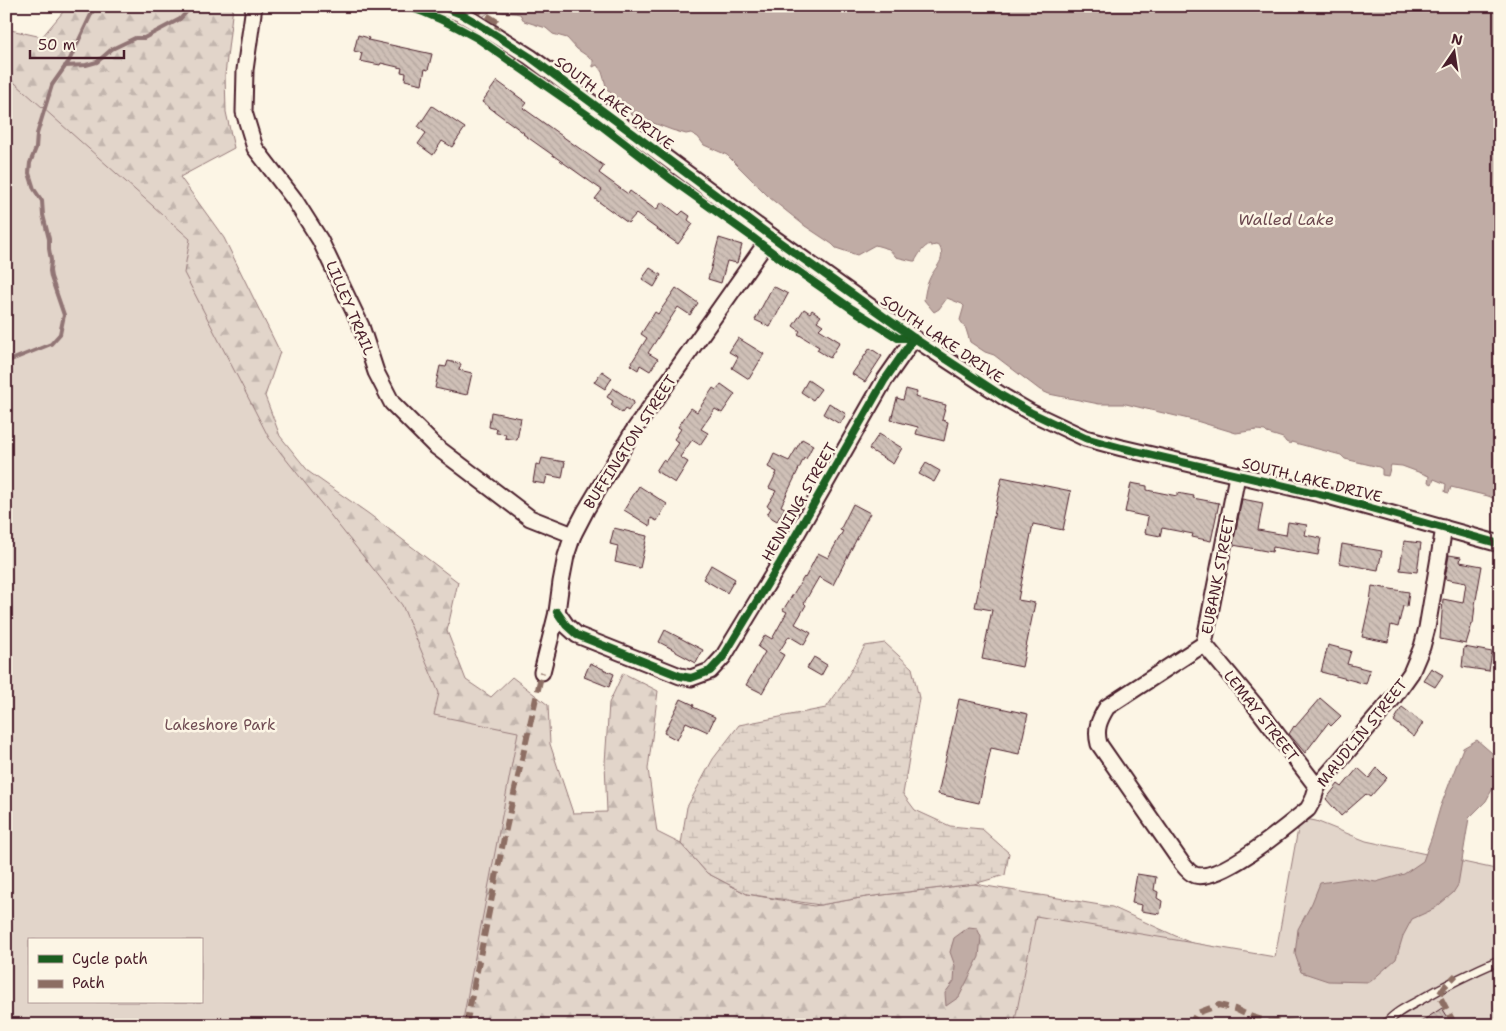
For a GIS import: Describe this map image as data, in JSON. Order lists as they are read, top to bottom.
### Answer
{
  "streets": {
    "street": [
      "SOUTH LAKE DRIVE",
      "LILLEY TRAIL",
      "BUFFINGTON STREET",
      "HENNING STREET",
      "EUBANK STREET",
      "LEMAY STREET",
      "MAUDLIN STREET"
    ]
  },
  "crossings": [
    ["SOUTH LAKE DRIVE", "BUFFINGTON STREET"],
    ["SOUTH LAKE DRIVE", "HENNING STREET"],
    ["SOUTH LAKE DRIVE", "EUBANK STREET"],
    ["SOUTH LAKE DRIVE", "MAUDLIN STREET"],
    ["LILLEY TRAIL", "BUFFINGTON STREET"],
    ["BUFFINGTON STREET", "HENNING STREET"],
    ["EUBANK STREET", "LEMAY STREET"],
    ["EUBANK STREET", "MAUDLIN STREET"],
    ["LEMAY STREET", "MAUDLIN STREET"]
  ],
  "water": ["Walled Lake"],
  "parks": ["Lakeshore Park"],
  "legend": ["Cycle path", "Path"],
  "scale_bar": "50 m",
  "north": "top"
}
